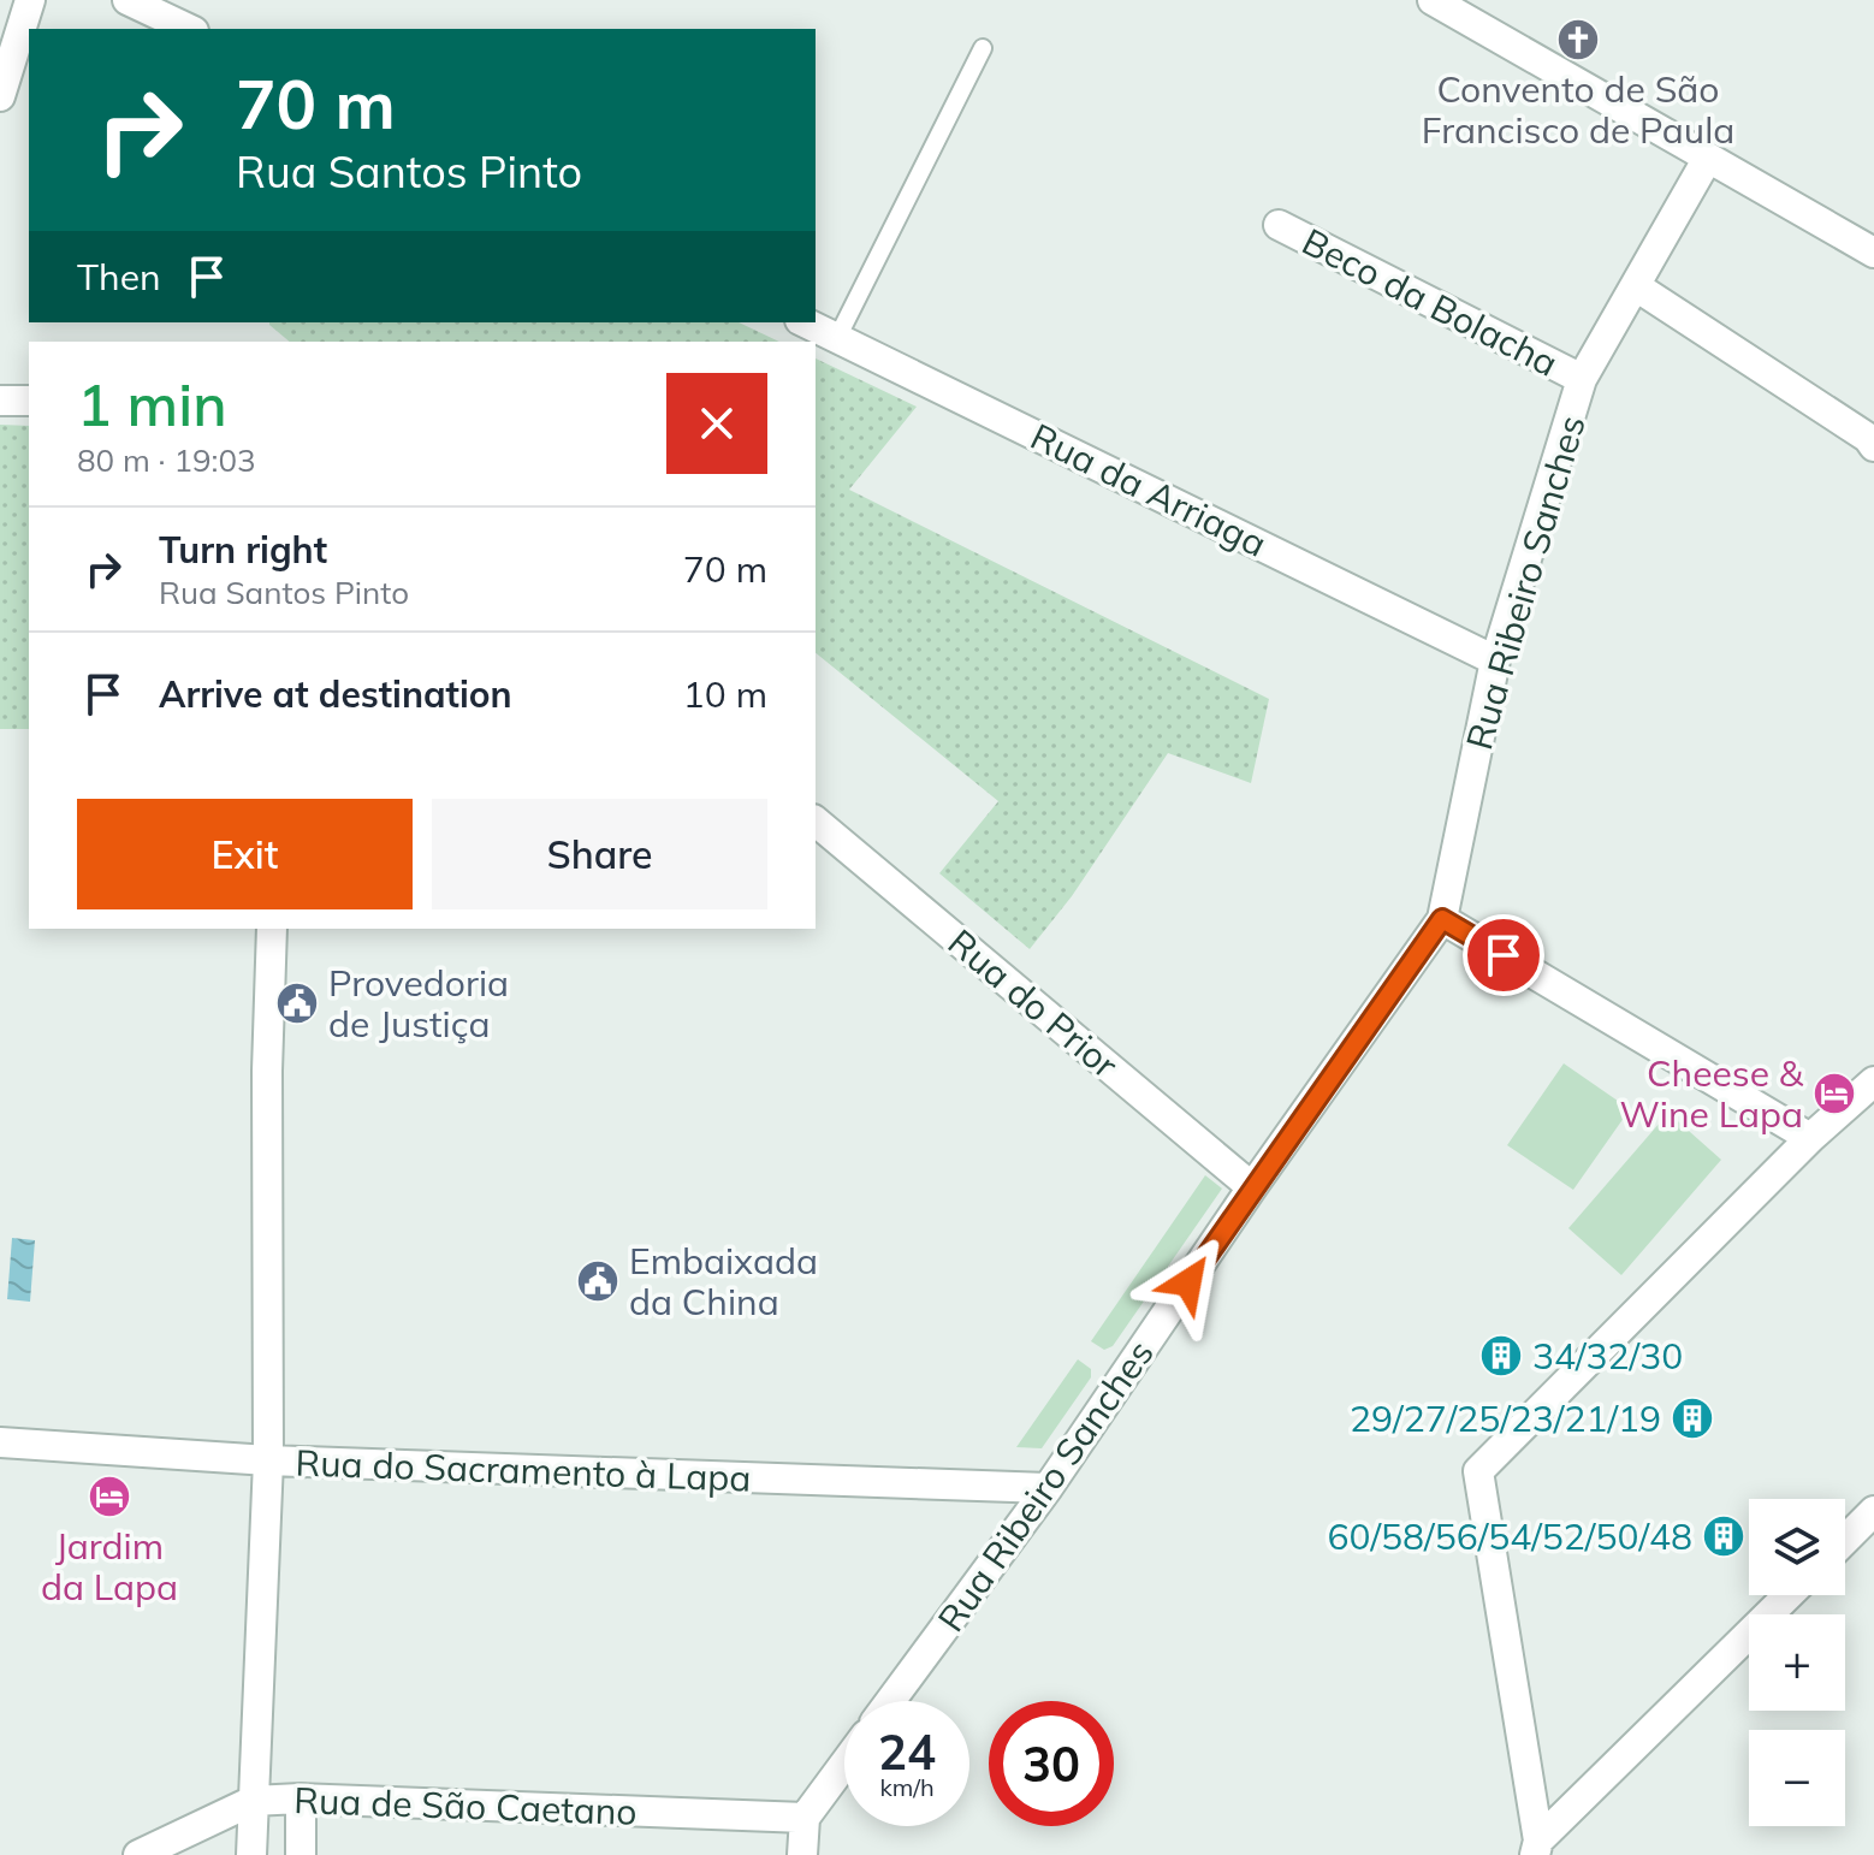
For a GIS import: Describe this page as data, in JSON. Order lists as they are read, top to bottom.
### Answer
{
  "streets": {
    "street": [
      "Beco da Bolacha",
      "Rua da Arriaga",
      "Rua Ribeiro Sanches",
      "Rua do Prior",
      "Rua do Sacramento à Lapa",
      "Rua de São Caetano"
    ]
  },
  "crossings": [
    ["Beco da Bolacha", "Rua Ribeiro Sanches"],
    ["Rua da Arriaga", "Rua Ribeiro Sanches"],
    ["Rua Ribeiro Sanches", "Rua do Prior"],
    ["Rua Ribeiro Sanches", "Rua do Sacramento à Lapa"]
  ],
  "places": {
    "church": ["Convento de São Francisco de Paula"],
    "public building": ["Provedoria de Justiça", "Embaixada da China"],
    "hotel": ["Cheese & Wine Lapa", "Jardim da Lapa"],
    "building": ["34/32/30", "29/27/25/23/21/19", "60/58/56/54/52/50/48"]
  },
  "page": {
    "turn": ["70 m", "Rua Santos Pinto"],
    "then": "Then",
    "heading": ["1 min", "80 m · 19:03"],
    "list": [
      {
        "name": "Turn right",
        "note": "Rua Santos Pinto",
        "value": "70 m"
      },
      {
        "name": "Arrive at destination",
        "value": "10 m"
      }
    ],
    "buttons": ["Exit", "Share"],
    "map_buttons": ["+", "−"],
    "speed": "24 km/h",
    "limit": "30"
  }
}
